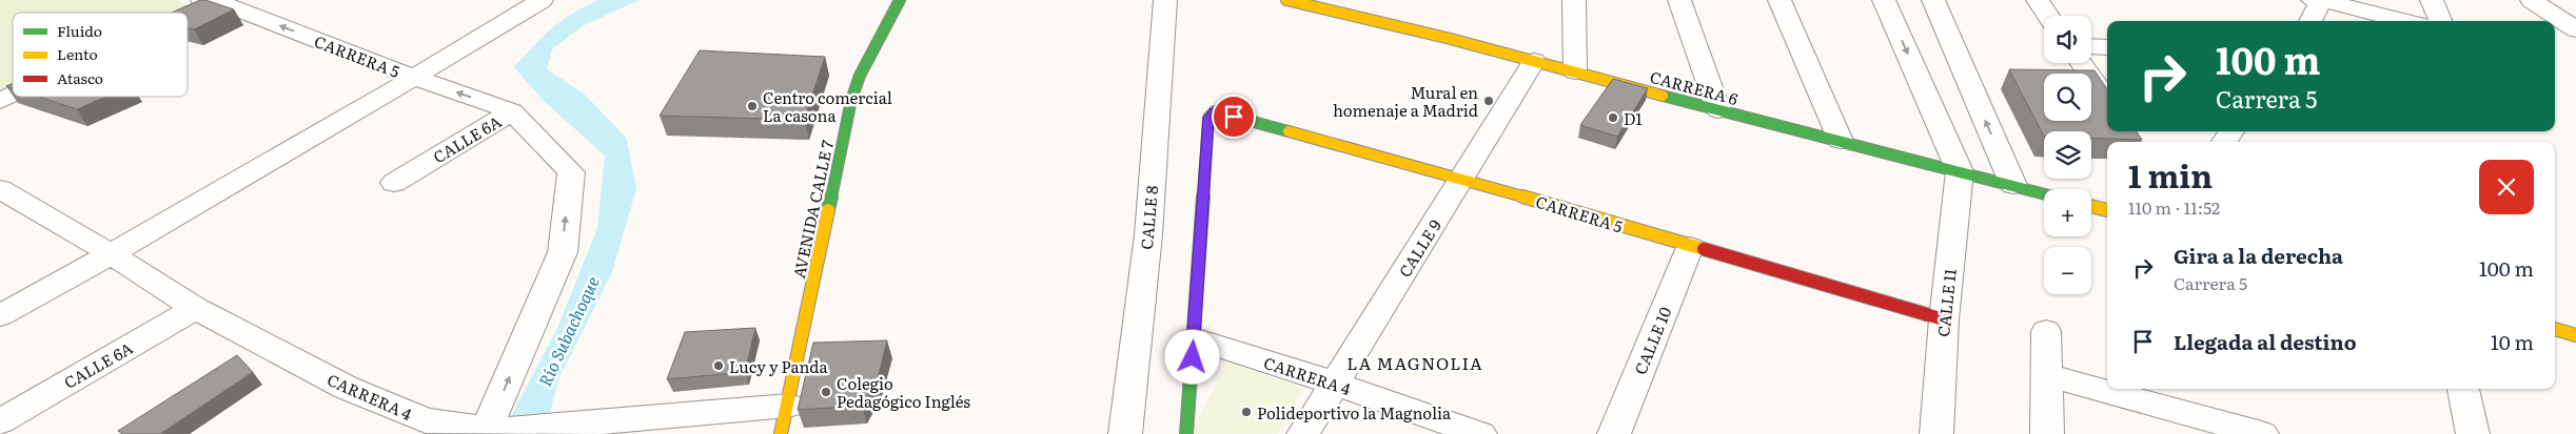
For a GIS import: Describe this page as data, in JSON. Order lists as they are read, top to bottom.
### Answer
{
  "streets": {
    "street": [
      "CARRERA 5",
      "CARRERA 6",
      "CALLE 6A",
      "AVENIDA CALLE 7",
      "CALLE 8",
      "CALLE 9",
      "CALLE 11",
      "CALLE 10",
      "CARRERA 4"
    ]
  },
  "crossings": [
    ["CARRERA 5", "CALLE 6A"],
    ["CARRERA 5", "CALLE 9"],
    ["CARRERA 5", "CALLE 11"],
    ["CARRERA 5", "CALLE 10"],
    ["CARRERA 5", "CARRERA 4"],
    ["CARRERA 6", "CALLE 9"],
    ["CARRERA 6", "CALLE 11"],
    ["CALLE 6A", "CARRERA 4"],
    ["AVENIDA CALLE 7", "CARRERA 4"],
    ["CALLE 9", "CARRERA 4"]
  ],
  "districts": ["LA MAGNOLIA"],
  "water": ["Río Subachoque"],
  "places": [
    "Mural en homenaje a Madrid",
    "Centro comercial La casona",
    "D1",
    "Lucy y Panda",
    "Colegio Pedagógico Inglés",
    "Polideportivo la Magnolia"
  ],
  "legend": ["Fluido", "Lento", "Atasco"],
  "page": {
    "map_buttons": ["+", "−"],
    "turn": ["100 m", "Carrera 5"],
    "heading": ["1 min", "110 m · 11:52"],
    "list": [
      {
        "name": "Gira a la derecha",
        "note": "Carrera 5",
        "value": "100 m"
      },
      {
        "name": "Llegada al destino",
        "value": "10 m"
      }
    ]
  }
}
